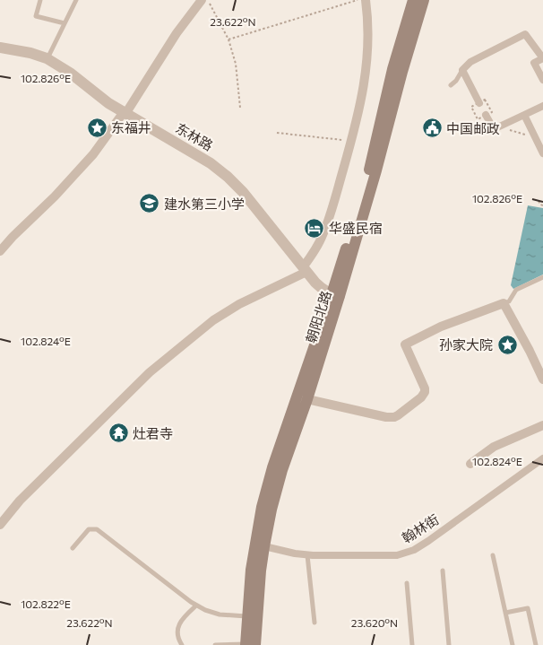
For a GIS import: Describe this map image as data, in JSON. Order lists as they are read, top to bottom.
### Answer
{
  "streets": {
    "main road": ["朝阳北路"],
    "street": ["东林路", "翰林街"]
  },
  "crossings": [
    ["东林路", "朝阳北路"],
    ["朝阳北路", "翰林街"]
  ],
  "places": {
    "place": ["东福井", "孙家大院"],
    "public building": ["中国邮政"],
    "school or university": ["建水第三小学"],
    "hotel": ["华盛民宿"],
    "temple": ["灶君寺"]
  },
  "coordinates": [
    "23.622°N",
    "102.826°E",
    "102.824°E",
    "102.822°E",
    "23.620°N"
  ]
}
